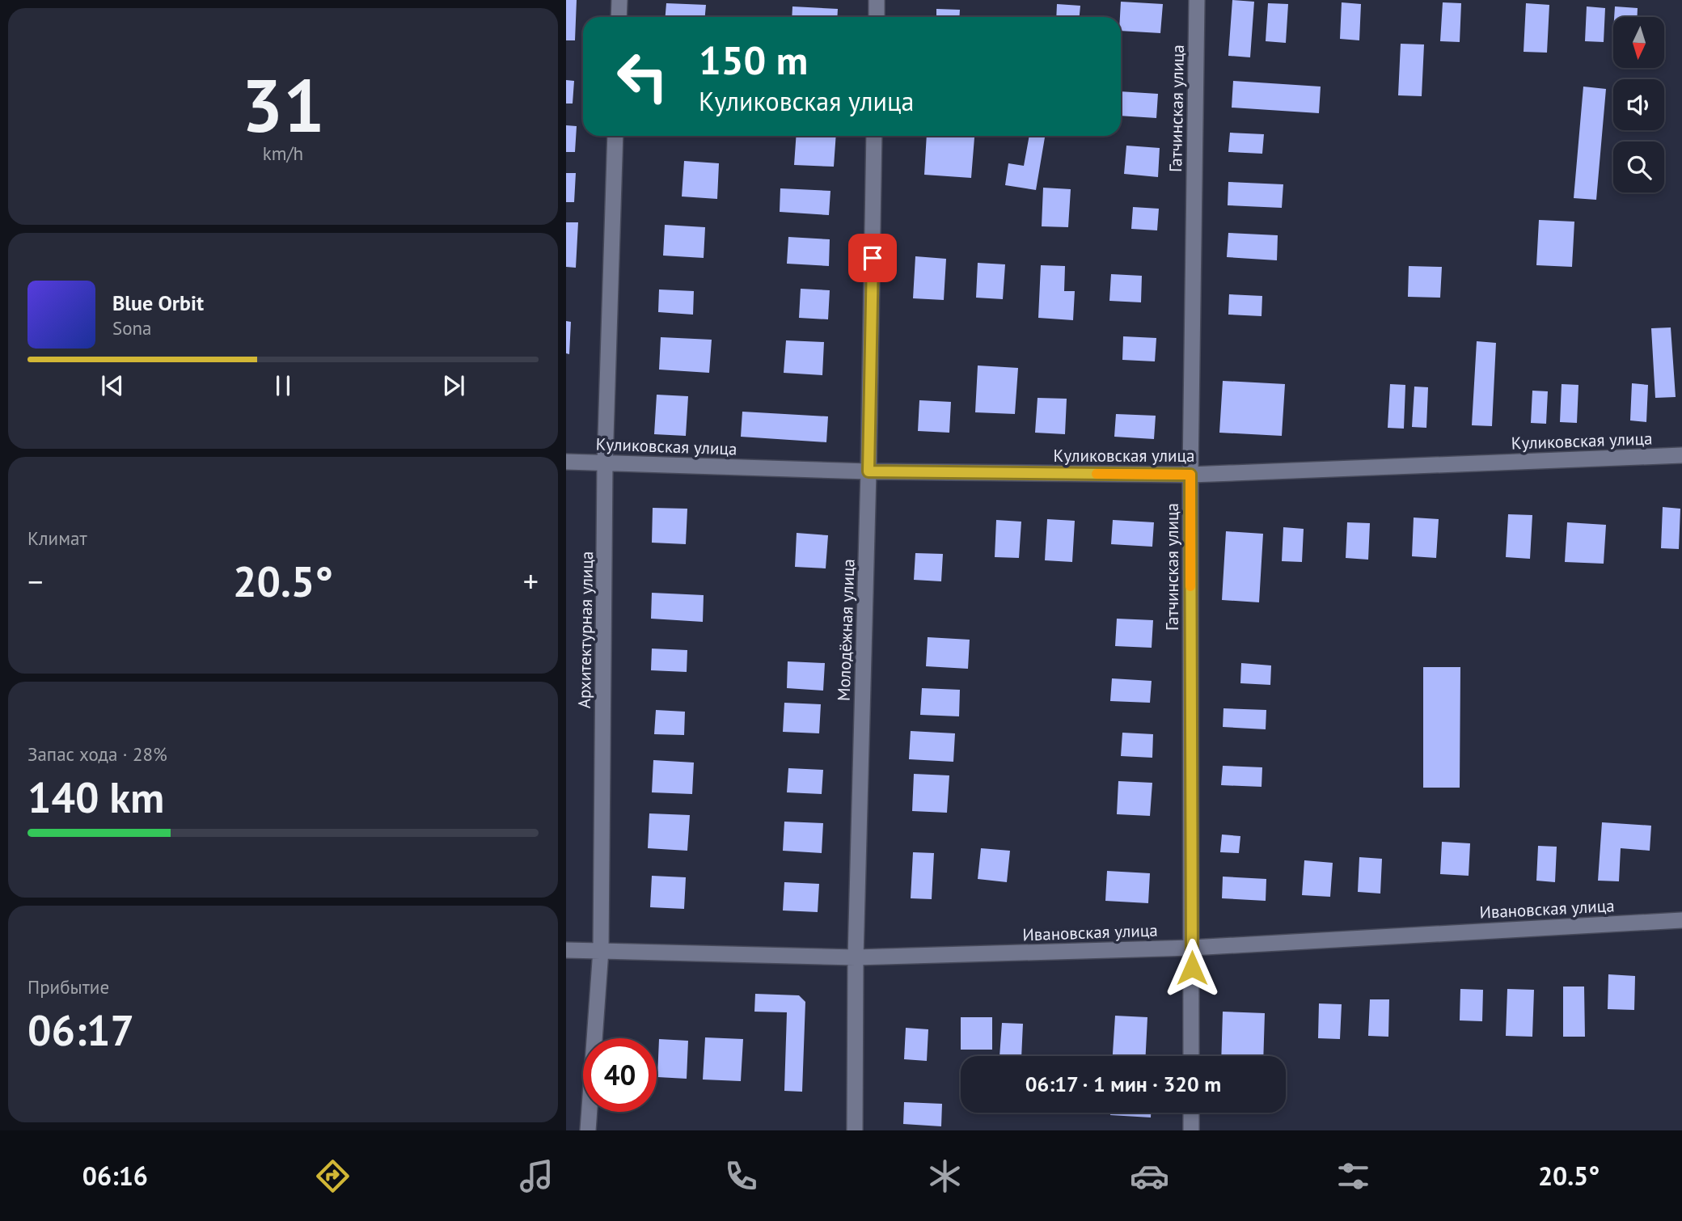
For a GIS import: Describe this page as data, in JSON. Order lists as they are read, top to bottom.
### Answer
{
  "streets": {
    "street": [
      "Гатчинская улица",
      "Куликовская улица",
      "Архитектурная улица",
      "Молодёжная улица",
      "Ивановская улица"
    ]
  },
  "crossings": [
    ["Гатчинская улица", "Куликовская улица"],
    ["Гатчинская улица", "Ивановская улица"],
    ["Куликовская улица", "Архитектурная улица"],
    ["Куликовская улица", "Молодёжная улица"],
    ["Архитектурная улица", "Ивановская улица"],
    ["Молодёжная улица", "Ивановская улица"]
  ],
  "north": "bottom",
  "page": {
    "tile": [
      ["31", "km/h"],
      "Климат",
      ["Запас хода · 28%", "140 km"],
      ["Прибытие", "06:17"]
    ],
    "turn": ["150 m", "Куликовская улица"],
    "song": ["Blue Orbit", "Sona"],
    "heat": ["−", "20.5°", "+"],
    "limit": "40",
    "trip": "06:17 · 1 мин · 320 m",
    "tabs": ["06:16", "20.5°"]
  }
}
